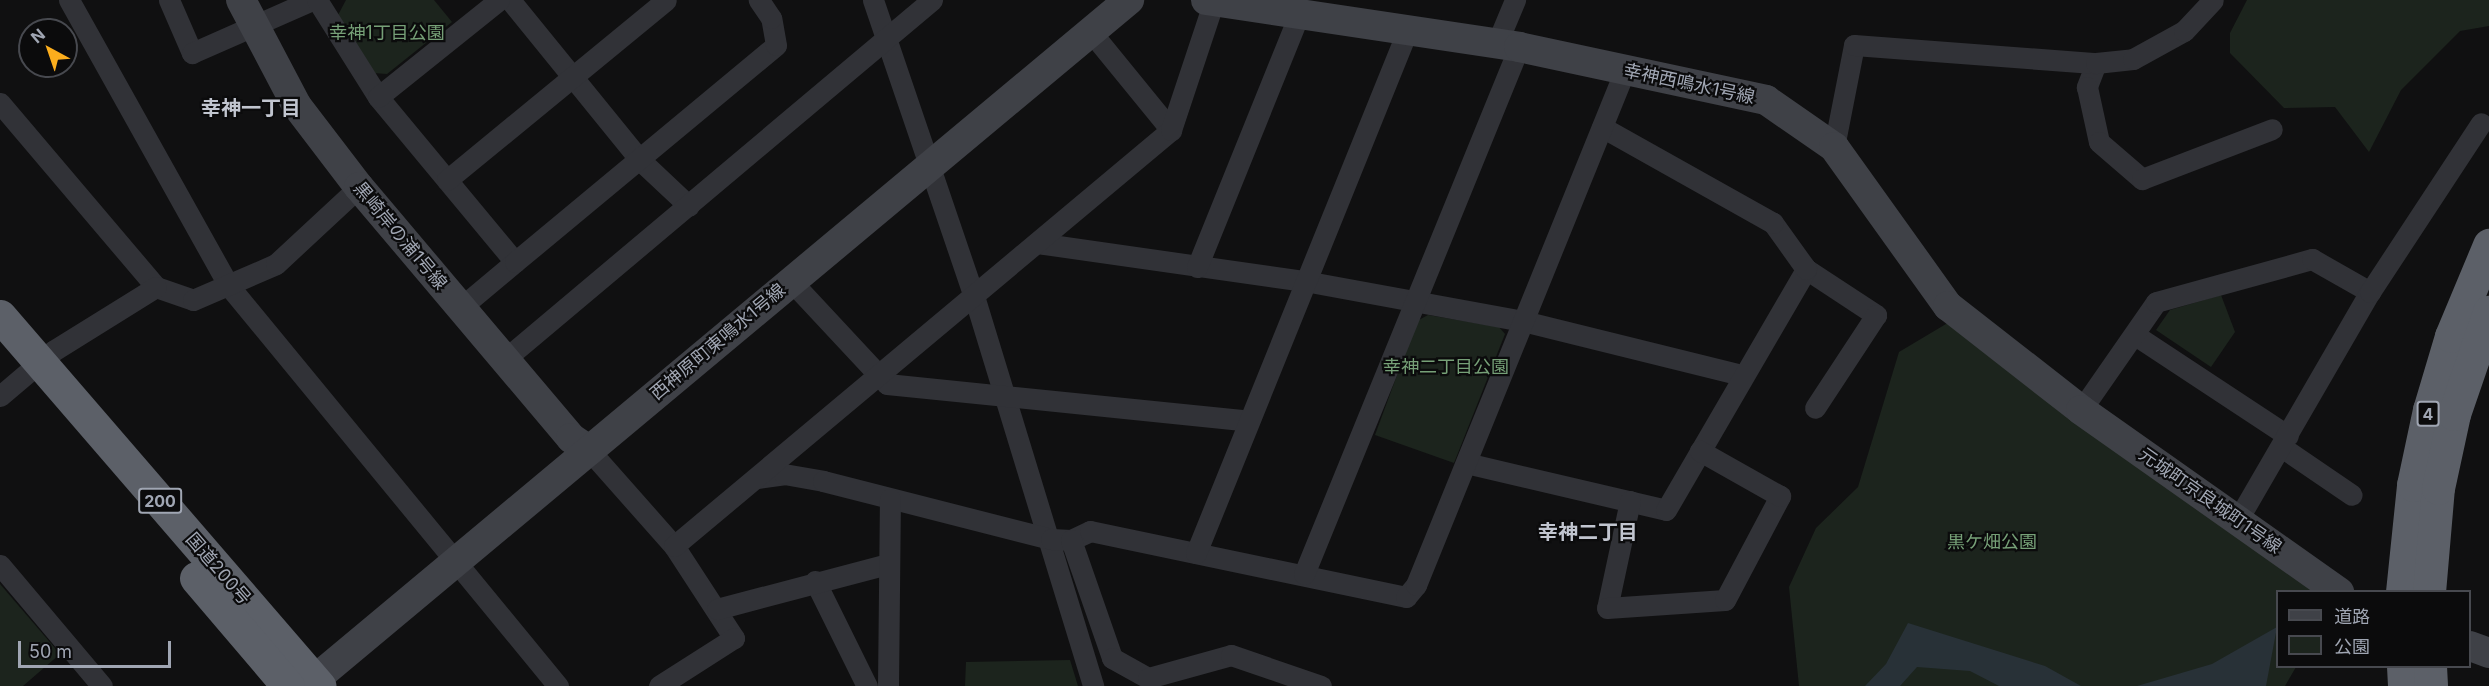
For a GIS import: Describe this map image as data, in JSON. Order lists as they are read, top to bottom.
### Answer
{
  "streets": {
    "highway": ["4", "200", "国道200号"],
    "street": [
      "幸神西鳴水1号線",
      "黒崎岸の浦1号線",
      "西神原町東鳴水1号線",
      "元城町京良城町1号線"
    ]
  },
  "crossings": [
    ["幸神西鳴水1号線", "元城町京良城町1号線"],
    ["黒崎岸の浦1号線", "西神原町東鳴水1号線"],
    ["西神原町東鳴水1号線", "国道200号"]
  ],
  "districts": ["幸神一丁目", "幸神二丁目"],
  "parks": ["幸神1丁目公園", "幸神二丁目公園", "黒ケ畑公園"],
  "legend": ["道路", "公園"],
  "scale_bar": "50 m",
  "north": "top left"
}
